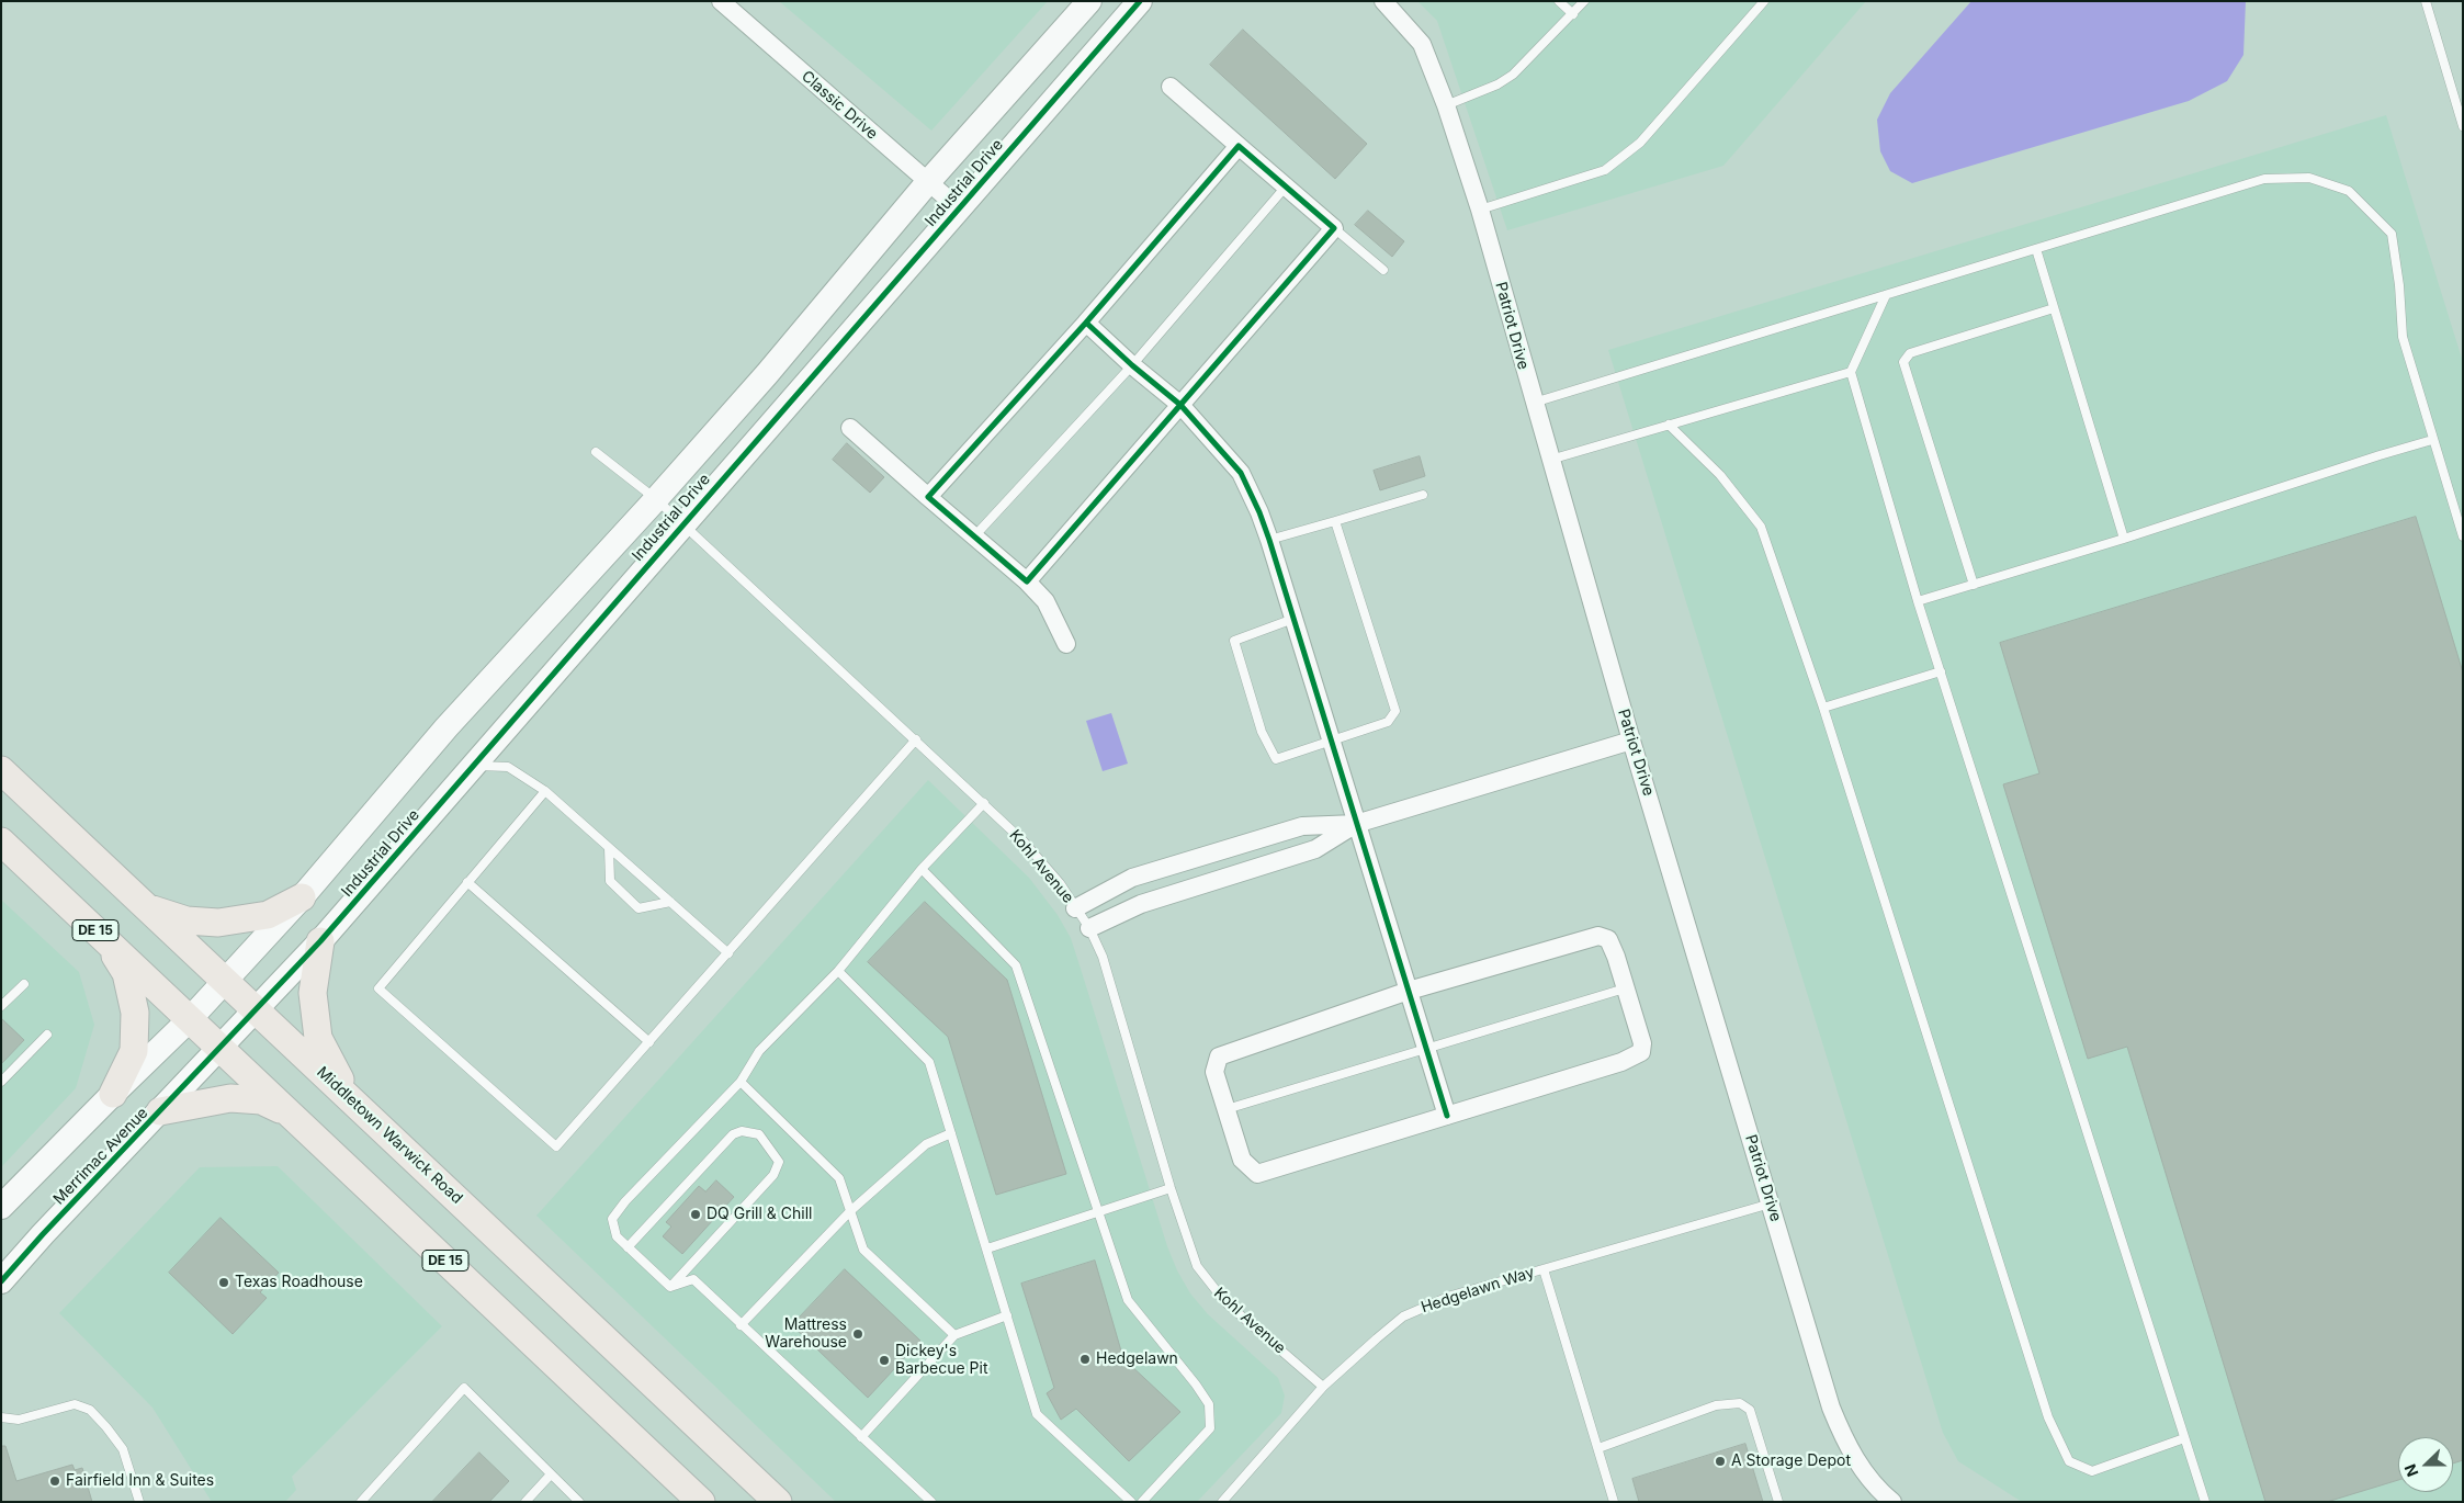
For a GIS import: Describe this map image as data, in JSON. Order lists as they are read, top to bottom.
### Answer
{
  "streets": {
    "main road": ["DE 15", "Middletown Warwick Road"],
    "street": [
      "Classic Drive",
      "Industrial Drive",
      "Patriot Drive",
      "Merrimac Avenue"
    ],
    "lane": ["Kohl Avenue", "Hedgelawn Way"]
  },
  "crossings": [
    ["Classic Drive", "Industrial Drive"],
    ["Industrial Drive", "Kohl Avenue"],
    ["Industrial Drive", "DE 15"],
    ["Industrial Drive", "Middletown Warwick Road"],
    ["Industrial Drive", "Merrimac Avenue"],
    ["Patriot Drive", "Hedgelawn Way"],
    ["Kohl Avenue", "Hedgelawn Way"],
    ["DE 15", "Merrimac Avenue"]
  ],
  "places": [
    "DQ Grill & Chill",
    "Texas Roadhouse",
    "Mattress Warehouse",
    "Hedgelawn",
    "Dickey's Barbecue Pit",
    "A Storage Depot",
    "Fairfield Inn & Suites"
  ],
  "north": "left"
}
